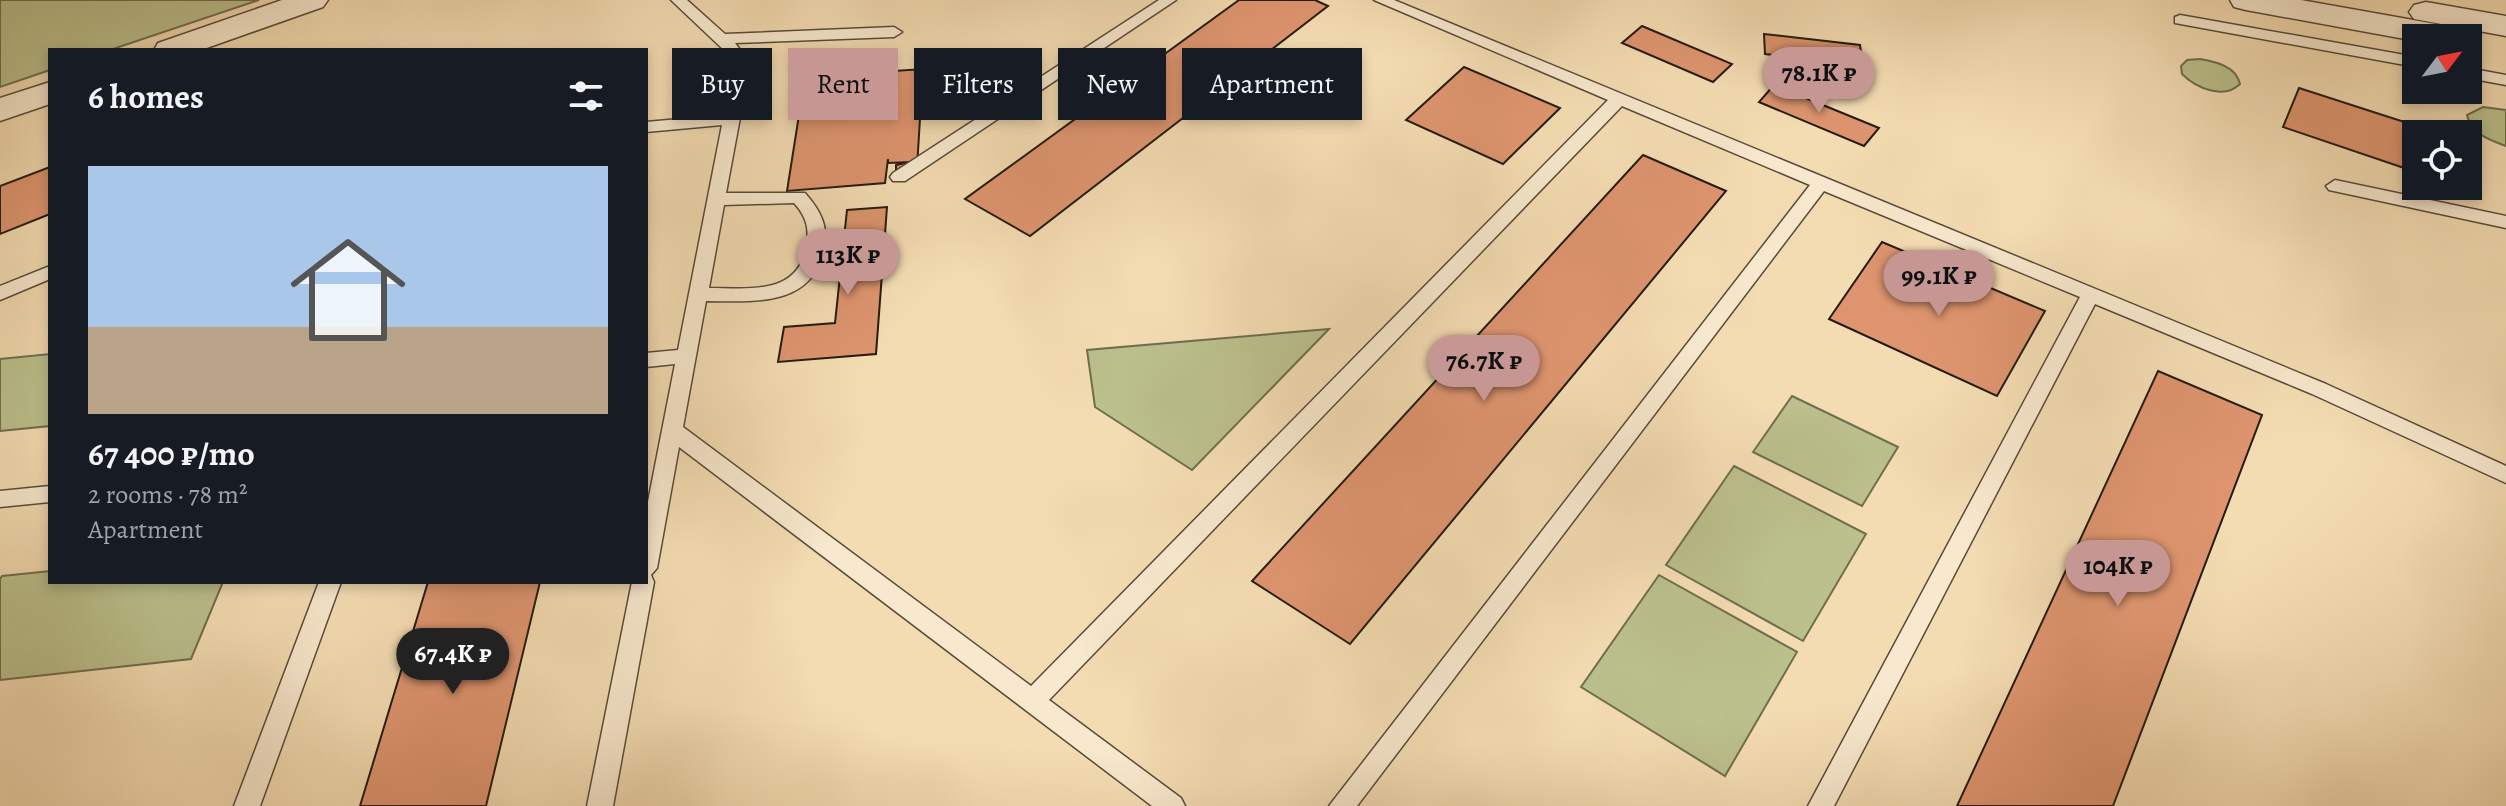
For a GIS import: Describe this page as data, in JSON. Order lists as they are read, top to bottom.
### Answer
{
  "north": "top right",
  "page": {
    "price": [
      "78.1K ₽",
      "113K ₽",
      "99.1K ₽",
      "76.7K ₽",
      "104K ₽",
      "67.4K ₽"
    ],
    "chip": [
      "Buy",
      "Rent",
      "Filters",
      "New",
      "Apartment"
    ],
    "heading": "6 homes",
    "list": [
      {
        "name": "67 400 ₽/mo",
        "note": "2 rooms · 78 m² · Apartment"
      }
    ]
  }
}
